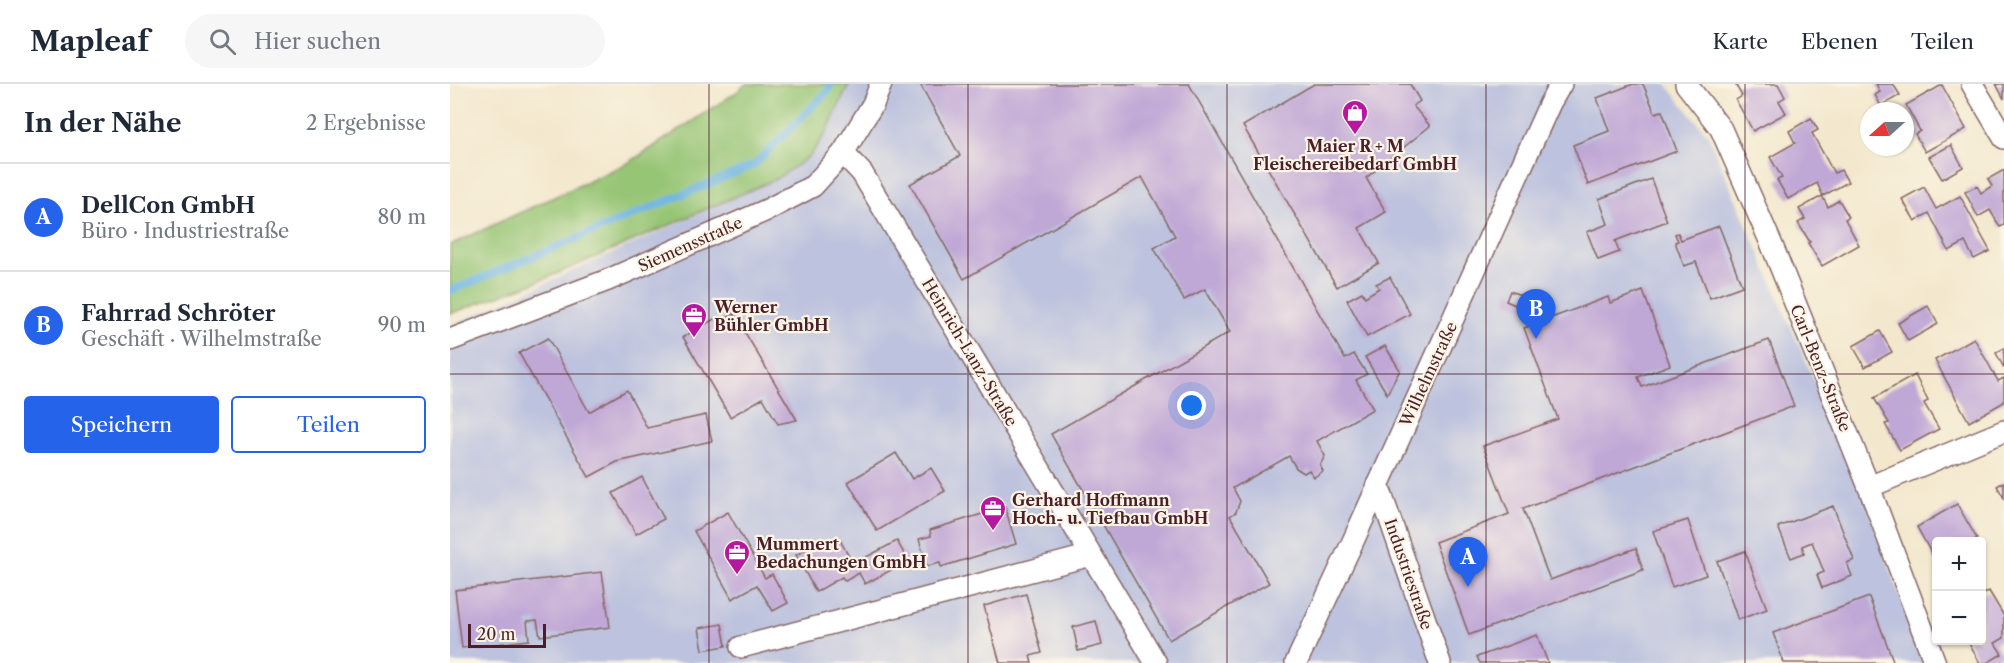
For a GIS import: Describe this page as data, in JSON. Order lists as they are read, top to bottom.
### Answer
{
  "streets": {
    "street": [
      "Siemensstraße",
      "Heinrich-Lanz-Straße",
      "Carl-Benz-Straße",
      "Wilhelmstraße",
      "Industriestraße"
    ]
  },
  "crossings": [
    ["Siemensstraße", "Heinrich-Lanz-Straße"],
    ["Wilhelmstraße", "Industriestraße"]
  ],
  "places": {
    "shop": ["Maier R + M Fleischereibedarf GmbH"],
    "office": ["Werner Bühler GmbH", "Gerhard Hoffmann Hoch- u. Tiefbau GmbH", "Mummert Bedachungen GmbH"]
  },
  "scale_bar": "20 m",
  "north": "left",
  "page": {
    "header": "Mapleaf",
    "search": "Hier suchen",
    "nav": ["Karte", "Ebenen", "Teilen"],
    "heading": ["In der Nähe", "2 Ergebnisse"],
    "list": [
      {
        "mark": "A",
        "name": "DellCon GmbH",
        "note": "Büro · Industriestraße",
        "value": "80 m"
      },
      {
        "mark": "B",
        "name": "Fahrrad Schröter",
        "note": "Geschäft · Wilhelmstraße",
        "value": "90 m"
      }
    ],
    "pins": ["B", "A"],
    "buttons": ["Speichern", "Teilen"],
    "map_buttons": ["+", "−"],
    "scale": "20 m"
  }
}
